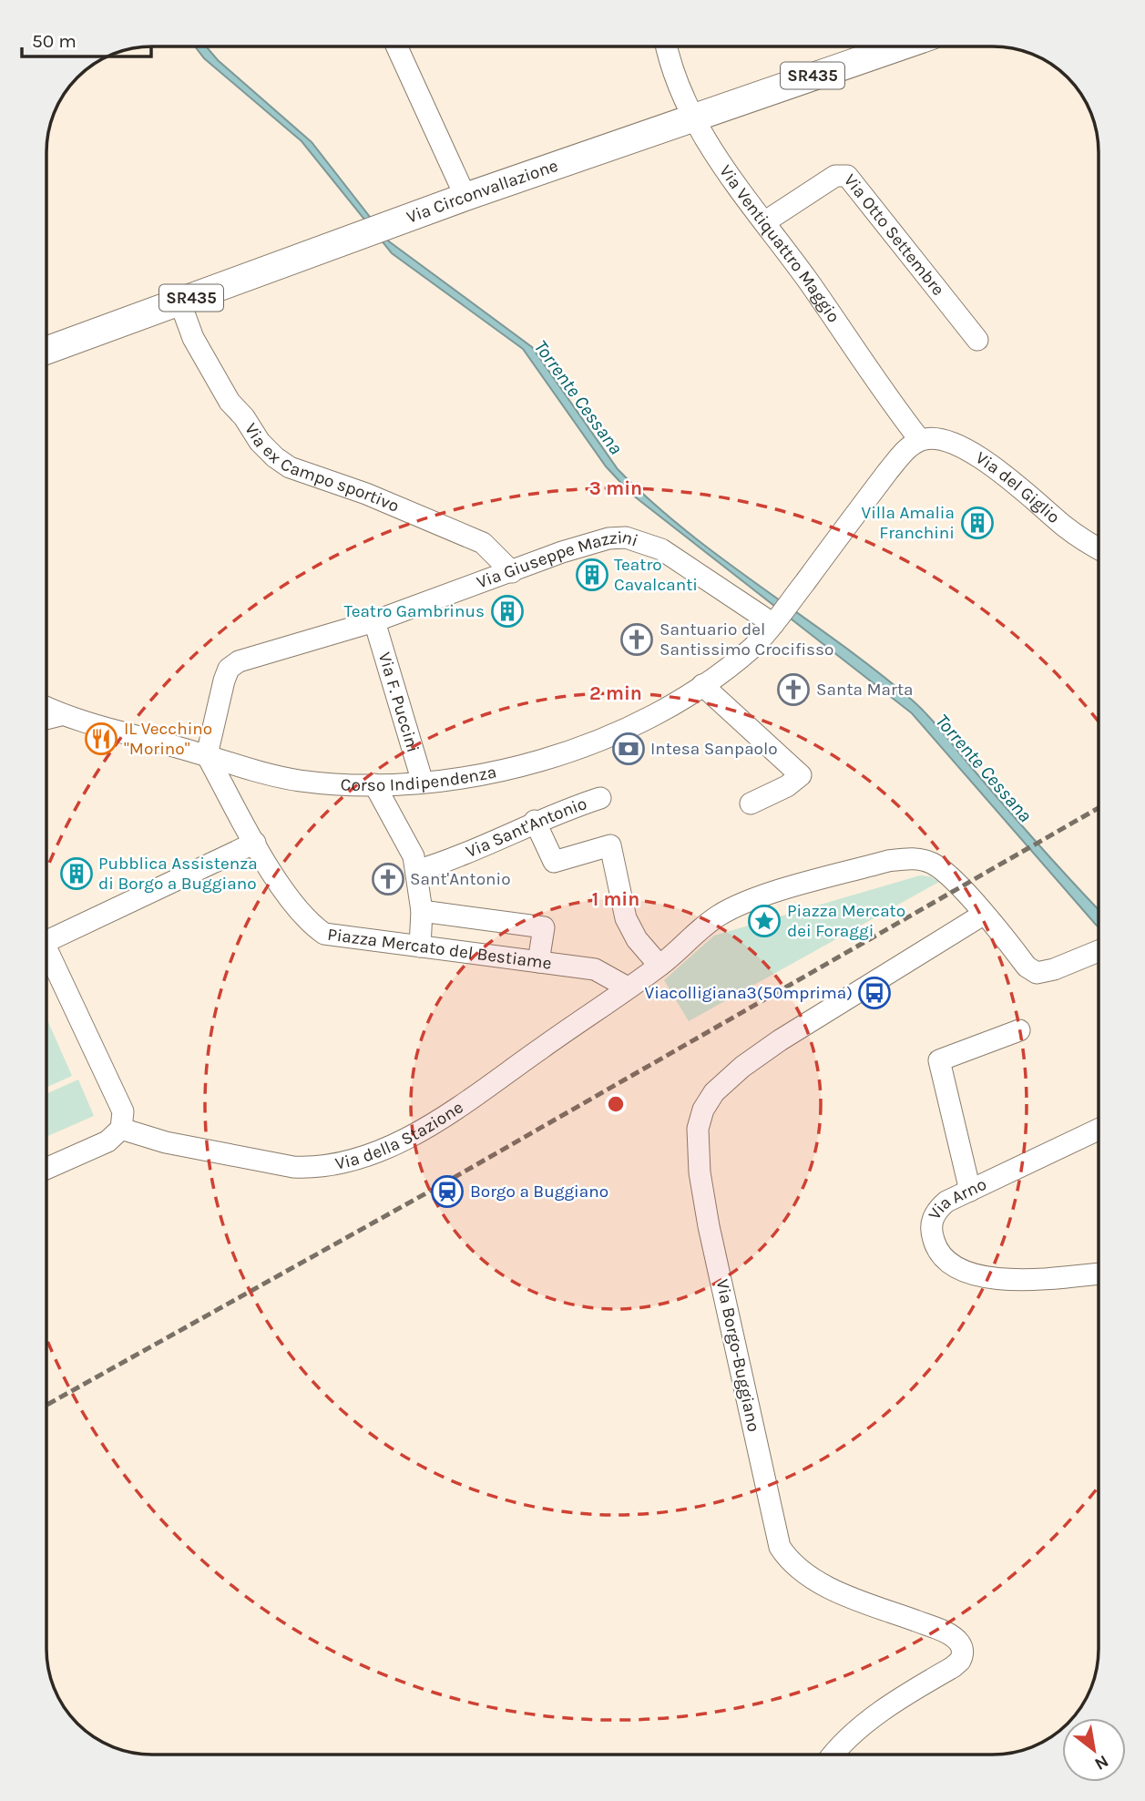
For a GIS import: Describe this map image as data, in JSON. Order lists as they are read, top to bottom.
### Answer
{
  "streets": {
    "main road": ["SR435", "Via Circonvallazione"],
    "street": [
      "Via Otto Settembre",
      "Via Ventiquattro Maggio",
      "Via ex Campo sportivo",
      "Via del Giglio",
      "Via Giuseppe Mazzini",
      "Via F. Puccini",
      "Corso Indipendenza",
      "Via Sant'Antonio",
      "Piazza Mercato del Bestiame",
      "Via della Stazione",
      "Via Arno",
      "Via Borgo-Buggiano"
    ]
  },
  "crossings": [
    ["Via Circonvallazione", "Via Ventiquattro Maggio"],
    ["Via Otto Settembre", "Via Ventiquattro Maggio"],
    ["Via Ventiquattro Maggio", "Via del Giglio"],
    ["Via Ventiquattro Maggio", "Corso Indipendenza"],
    ["Via ex Campo sportivo", "Via Giuseppe Mazzini"],
    ["Via del Giglio", "Corso Indipendenza"],
    ["Via Giuseppe Mazzini", "Via F. Puccini"],
    ["Via Giuseppe Mazzini", "Corso Indipendenza"],
    ["Via Giuseppe Mazzini", "Piazza Mercato del Bestiame"],
    ["Via F. Puccini", "Corso Indipendenza"],
    ["Corso Indipendenza", "Piazza Mercato del Bestiame"],
    ["Piazza Mercato del Bestiame", "Via della Stazione"],
    ["Via della Stazione", "Via Borgo-Buggiano"]
  ],
  "water": ["Torrente Cessana"],
  "places": {
    "building": [
      "Villa Amalia Franchini",
      "Teatro Cavalcanti",
      "Teatro Gambrinus",
      "Pubblica Assistenza di Borgo a Buggiano"
    ],
    "church": ["Santuario del Santissimo Crocifisso", "Santa Marta", "Sant'Antonio"],
    "restaurant": ["IL Vecchino \"Morino\""],
    "bank": ["Intesa Sanpaolo"],
    "place": ["Piazza Mercato dei Foraggi"],
    "bus stop": ["Viacolligiana3(50mprima)"],
    "station": ["Borgo a Buggiano"]
  },
  "scale_bar": "50 m",
  "north": "bottom right",
  "rings": ["3 min", "2 min", "1 min"]
}
